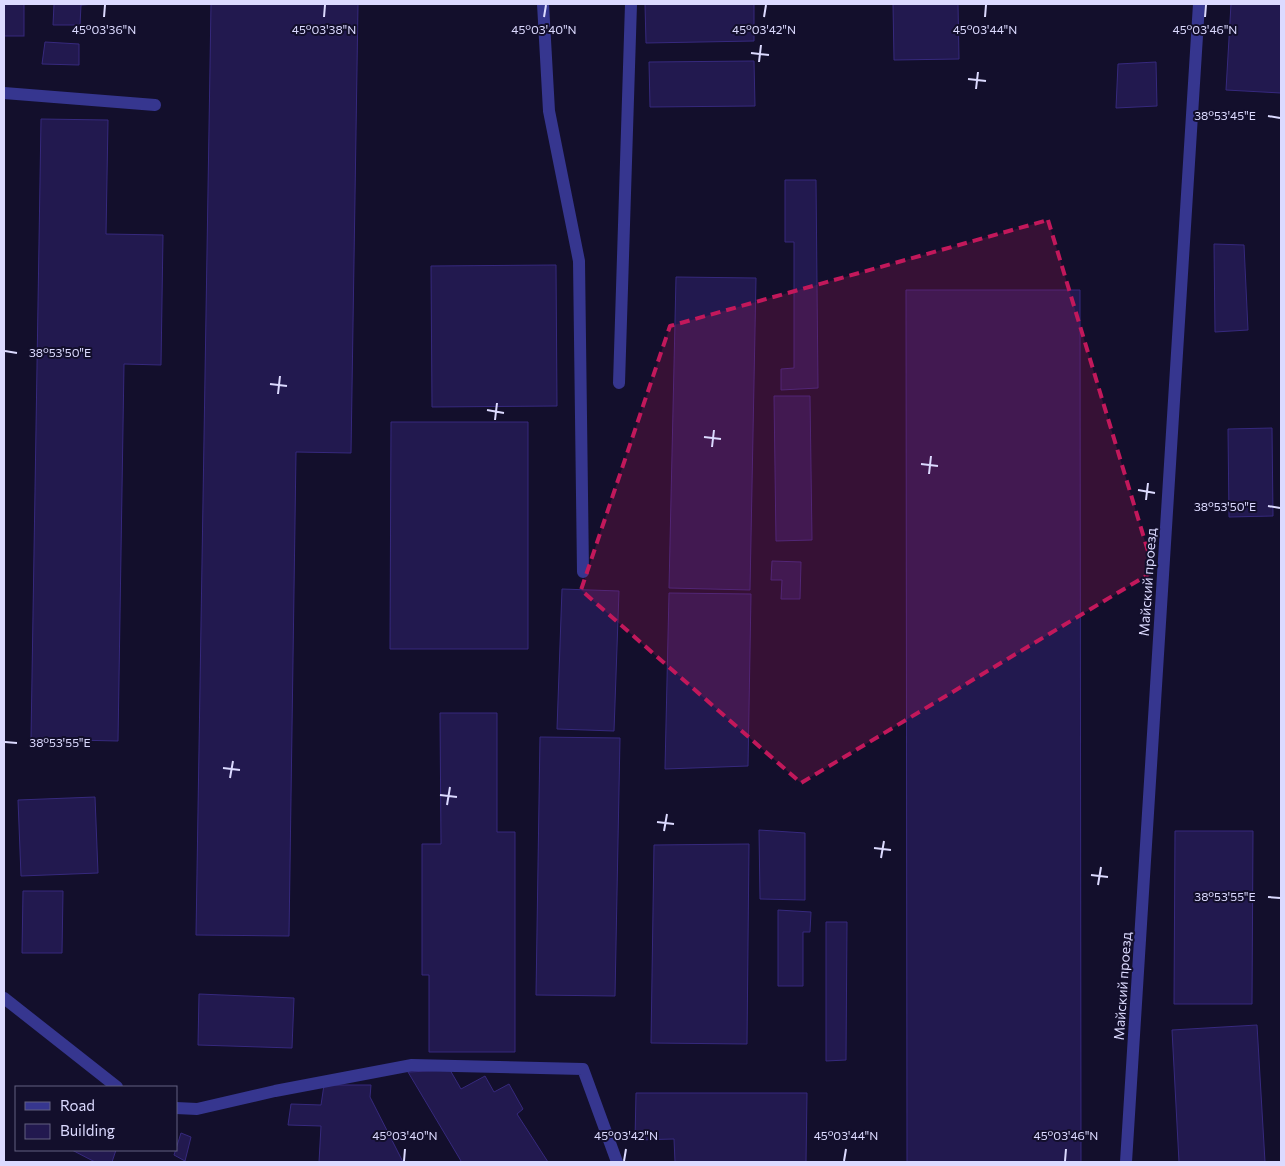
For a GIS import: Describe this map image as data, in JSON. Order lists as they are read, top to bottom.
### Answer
{
  "streets": {
    "lane": ["Майский проезд"]
  },
  "legend": ["Road", "Building"],
  "coordinates": [
    "45°03'36\"N",
    "45°03'38\"N",
    "45°03'40\"N",
    "45°03'42\"N",
    "45°03'44\"N",
    "45°03'46\"N",
    "38°53'45\"E",
    "38°53'50\"E",
    "38°53'55\"E"
  ]
}
